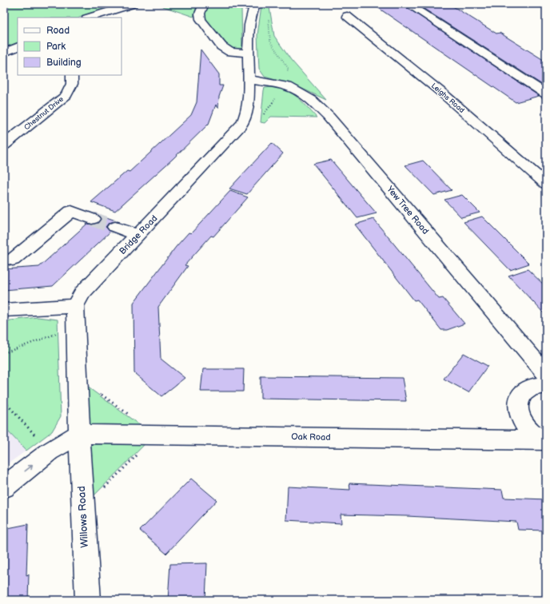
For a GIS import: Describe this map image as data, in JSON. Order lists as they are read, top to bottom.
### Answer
{
  "streets": {
    "street": [
      "Leighs Road",
      "Chestnut Drive",
      "Yew Tree Road",
      "Bridge Road",
      "Oak Road",
      "Willows Road"
    ]
  },
  "crossings": [
    ["Yew Tree Road", "Bridge Road"],
    ["Oak Road", "Willows Road"]
  ],
  "legend": ["Road", "Park", "Building"]
}
